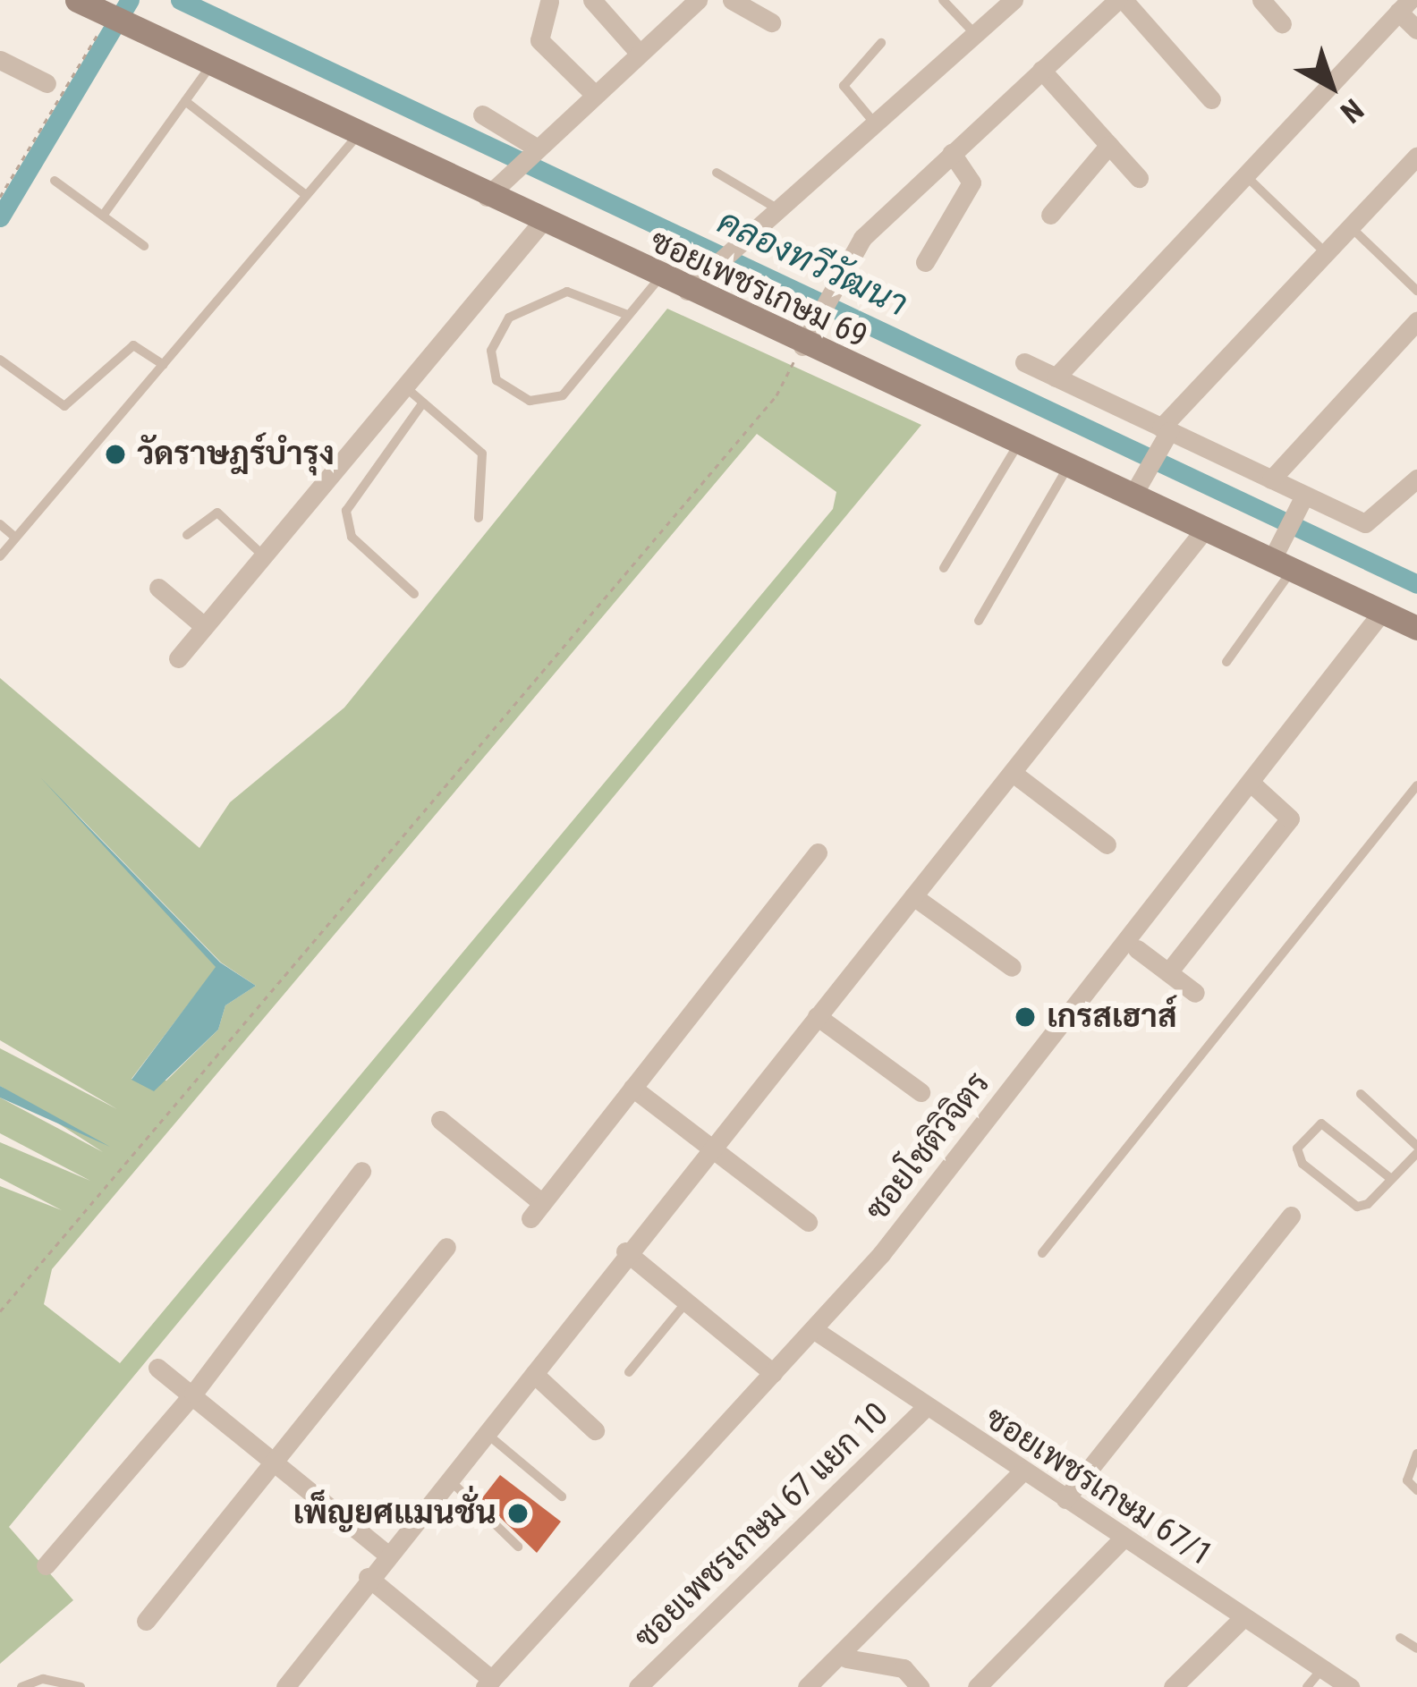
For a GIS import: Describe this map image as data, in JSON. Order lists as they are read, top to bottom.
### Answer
{
  "streets": {
    "main road": ["ซอยเพชรเกษม 69"],
    "street": ["ซอยโชติวิจิตร", "ซอยเพชรเกษม 67/1", "ซอยเพชรเกษม 67 แยก 10"]
  },
  "crossings": [
    ["ซอยเพชรเกษม 69", "ซอยโชติวิจิตร"],
    ["ซอยโชติวิจิตร", "ซอยเพชรเกษม 67/1"],
    ["ซอยเพชรเกษม 67/1", "ซอยเพชรเกษม 67 แยก 10"]
  ],
  "water": ["คลองทวีวัฒนา"],
  "places": ["วัดราษฎร์บำรุง", "เกรสเฮาส์", "เพ็ญยศแมนชั่น"],
  "north": "bottom right"
}
